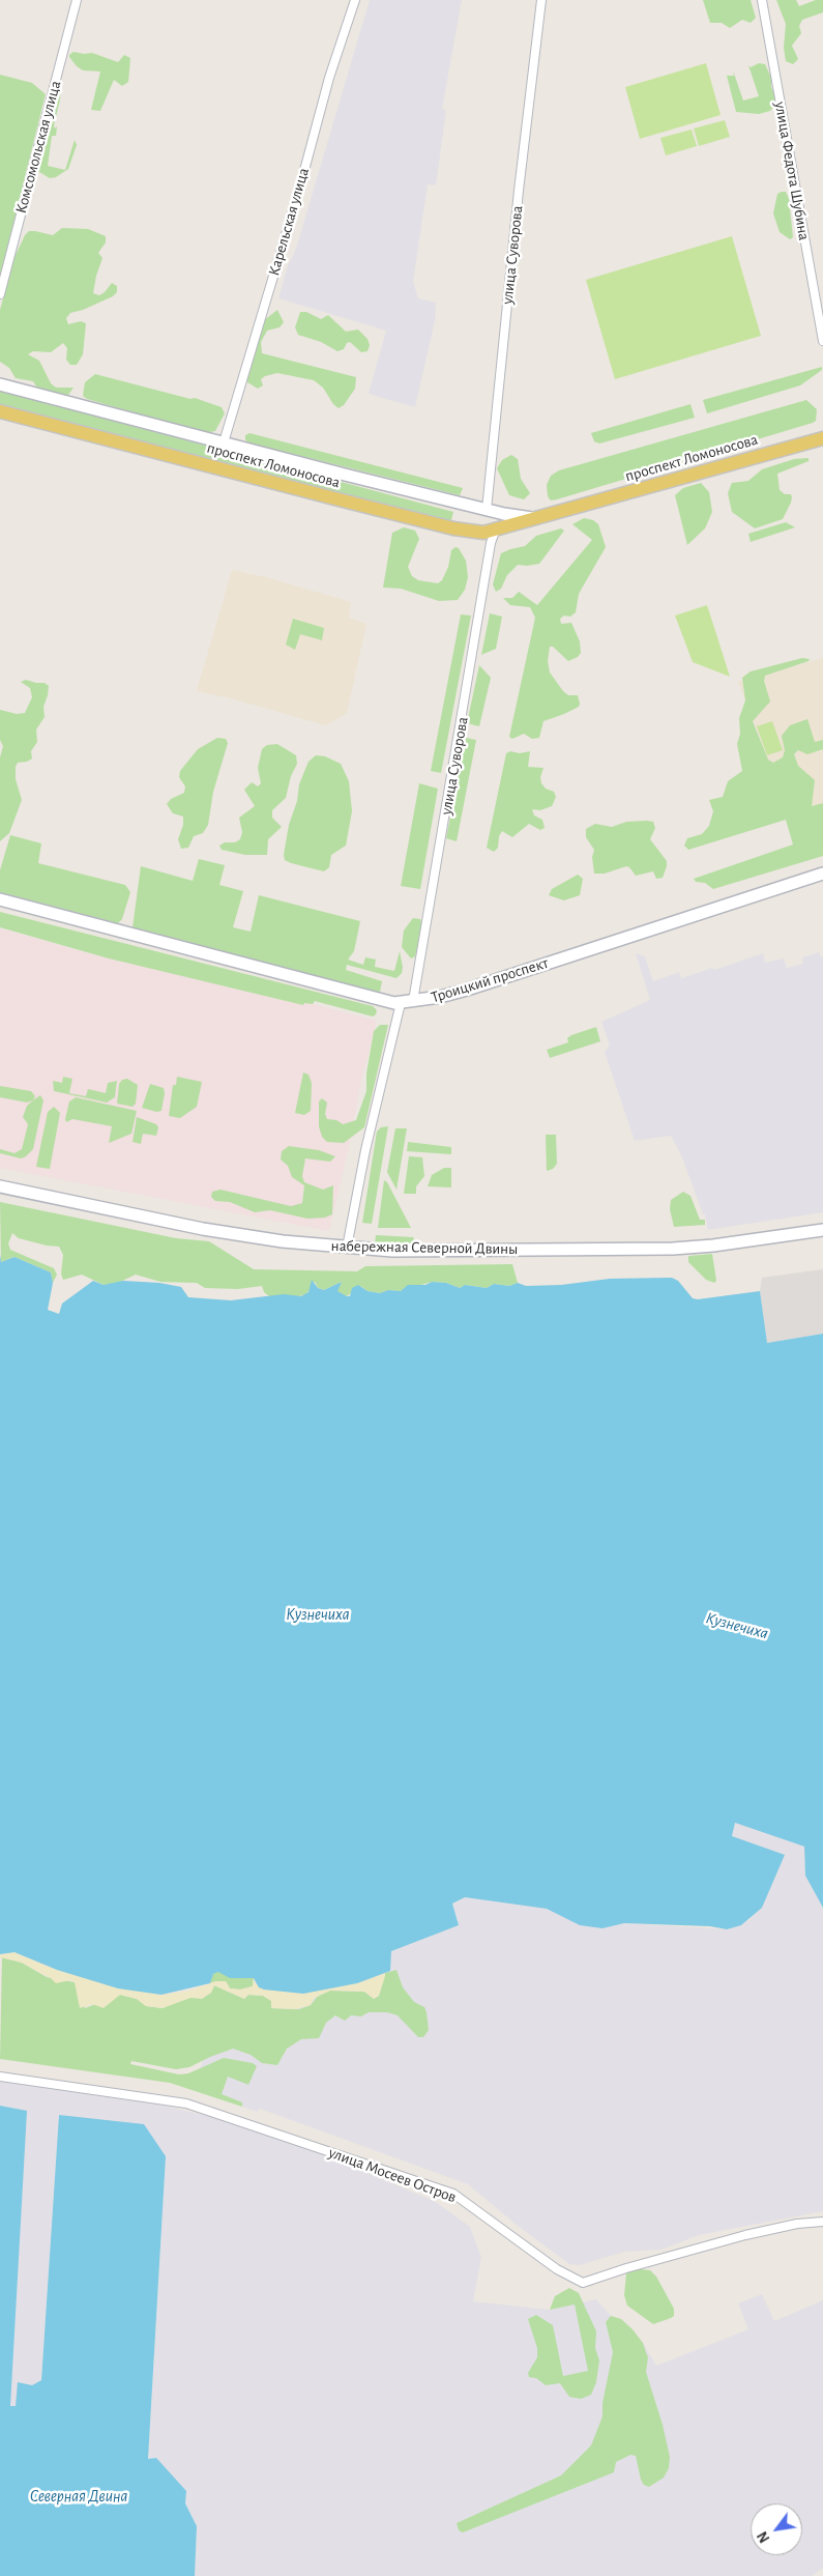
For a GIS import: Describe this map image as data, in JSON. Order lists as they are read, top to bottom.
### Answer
{
  "streets": {
    "main road": ["проспект Ломоносова", "Троицкий проспект", "набережная Северной Двины"],
    "street": [
      "Комсомольская улица",
      "улица Федота Шубина",
      "Карельская улица",
      "улица Суворова",
      "улица Мосеев Остров"
    ]
  },
  "crossings": [
    ["Карельская улица", "проспект Ломоносова"],
    ["улица Суворова", "проспект Ломоносова"],
    ["улица Суворова", "Троицкий проспект"],
    ["улица Суворова", "набережная Северной Двины"]
  ],
  "water": ["Кузнечиха", "Северная Двина"],
  "north": "bottom left"
}
